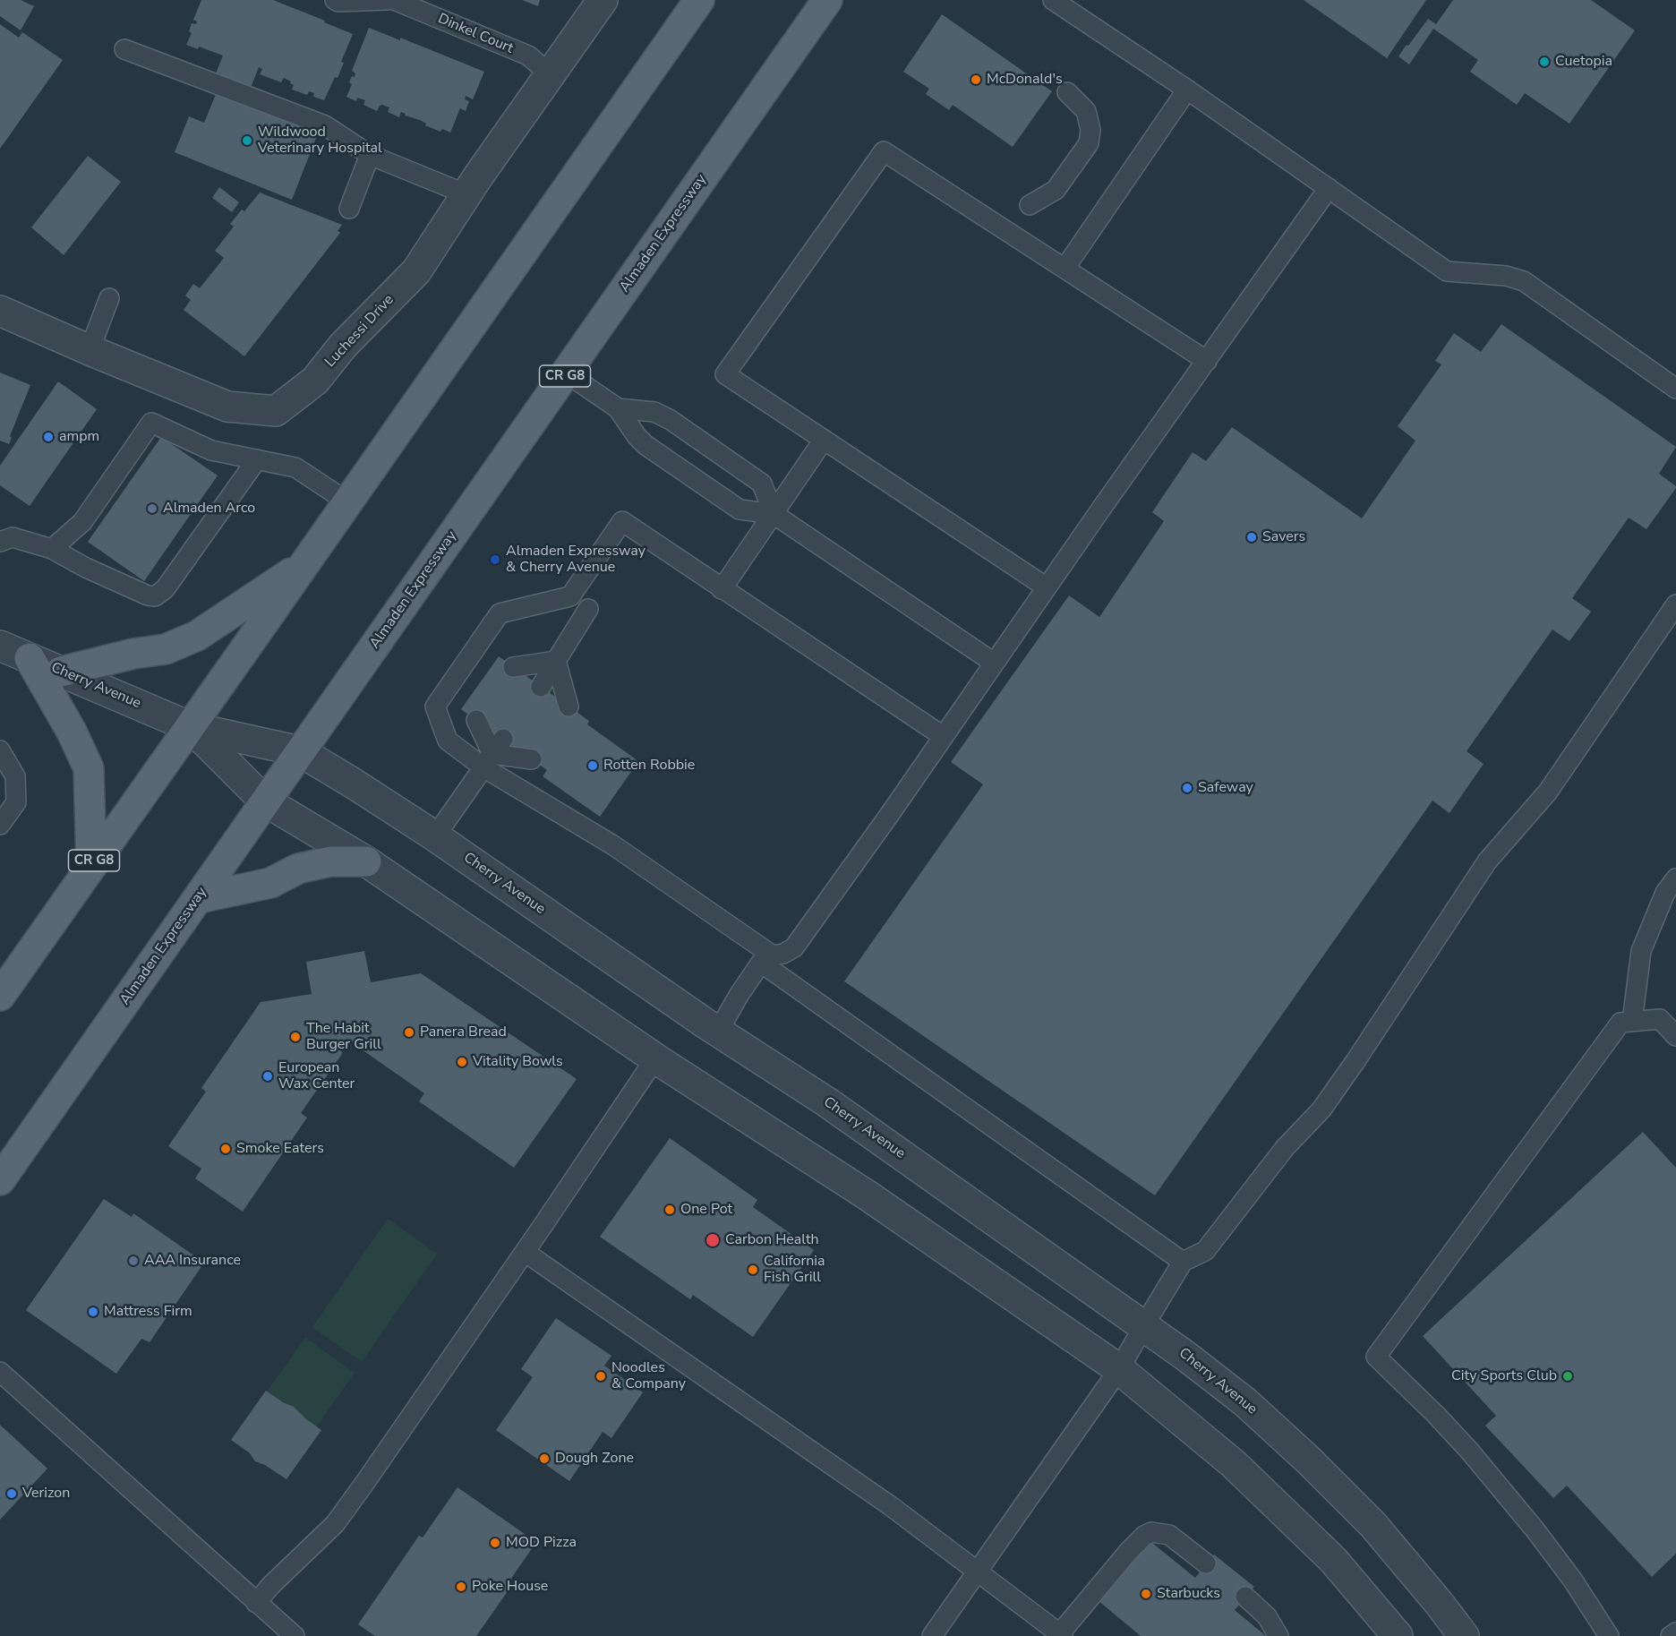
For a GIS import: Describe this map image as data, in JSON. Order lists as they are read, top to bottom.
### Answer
{
  "streets": {
    "main road": ["Almaden Expressway", "CR G8"],
    "street": ["Luchessi Drive", "Cherry Avenue"],
    "lane": ["Dinkel Court"]
  },
  "crossings": [
    ["Dinkel Court", "Luchessi Drive"],
    ["Almaden Expressway", "Cherry Avenue"],
    ["CR G8", "Cherry Avenue"]
  ],
  "places": [
    "Cuetopia",
    "McDonald's",
    "Wildwood Veterinary Hospital",
    "ampm",
    "Almaden Arco",
    "Savers",
    "Almaden Expressway & Cherry Avenue",
    "Rotten Robbie",
    "Safeway",
    "Panera Bread",
    "The Habit Burger Grill",
    "Vitality Bowls",
    "European Wax Center",
    "Smoke Eaters",
    "One Pot",
    "Carbon Health",
    "AAA Insurance",
    "California Fish Grill",
    "Mattress Firm",
    "Noodles & Company",
    "City Sports Club",
    "Dough Zone",
    "Verizon",
    "MOD Pizza",
    "Poke House",
    "Starbucks"
  ]
}
